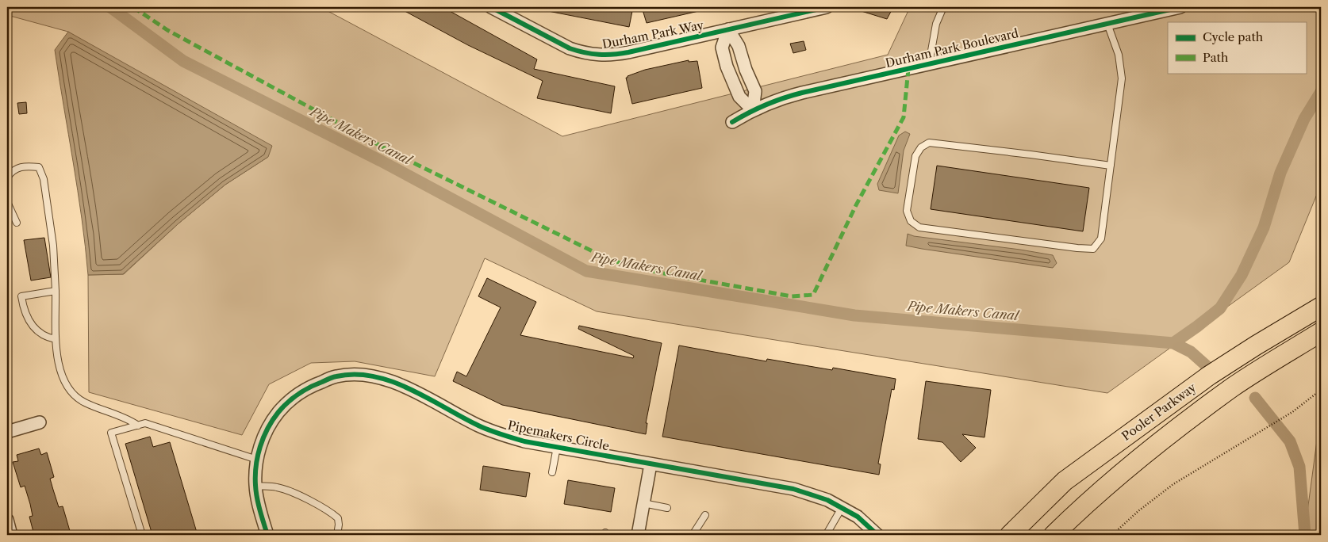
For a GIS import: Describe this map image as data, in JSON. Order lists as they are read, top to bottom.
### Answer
{
  "streets": {
    "main road": ["Pooler Parkway"],
    "street": ["Durham Park Way", "Durham Park Boulevard", "Pipemakers Circle"]
  },
  "water": ["Pipe Makers Canal"],
  "legend": ["Cycle path", "Path"]
}
